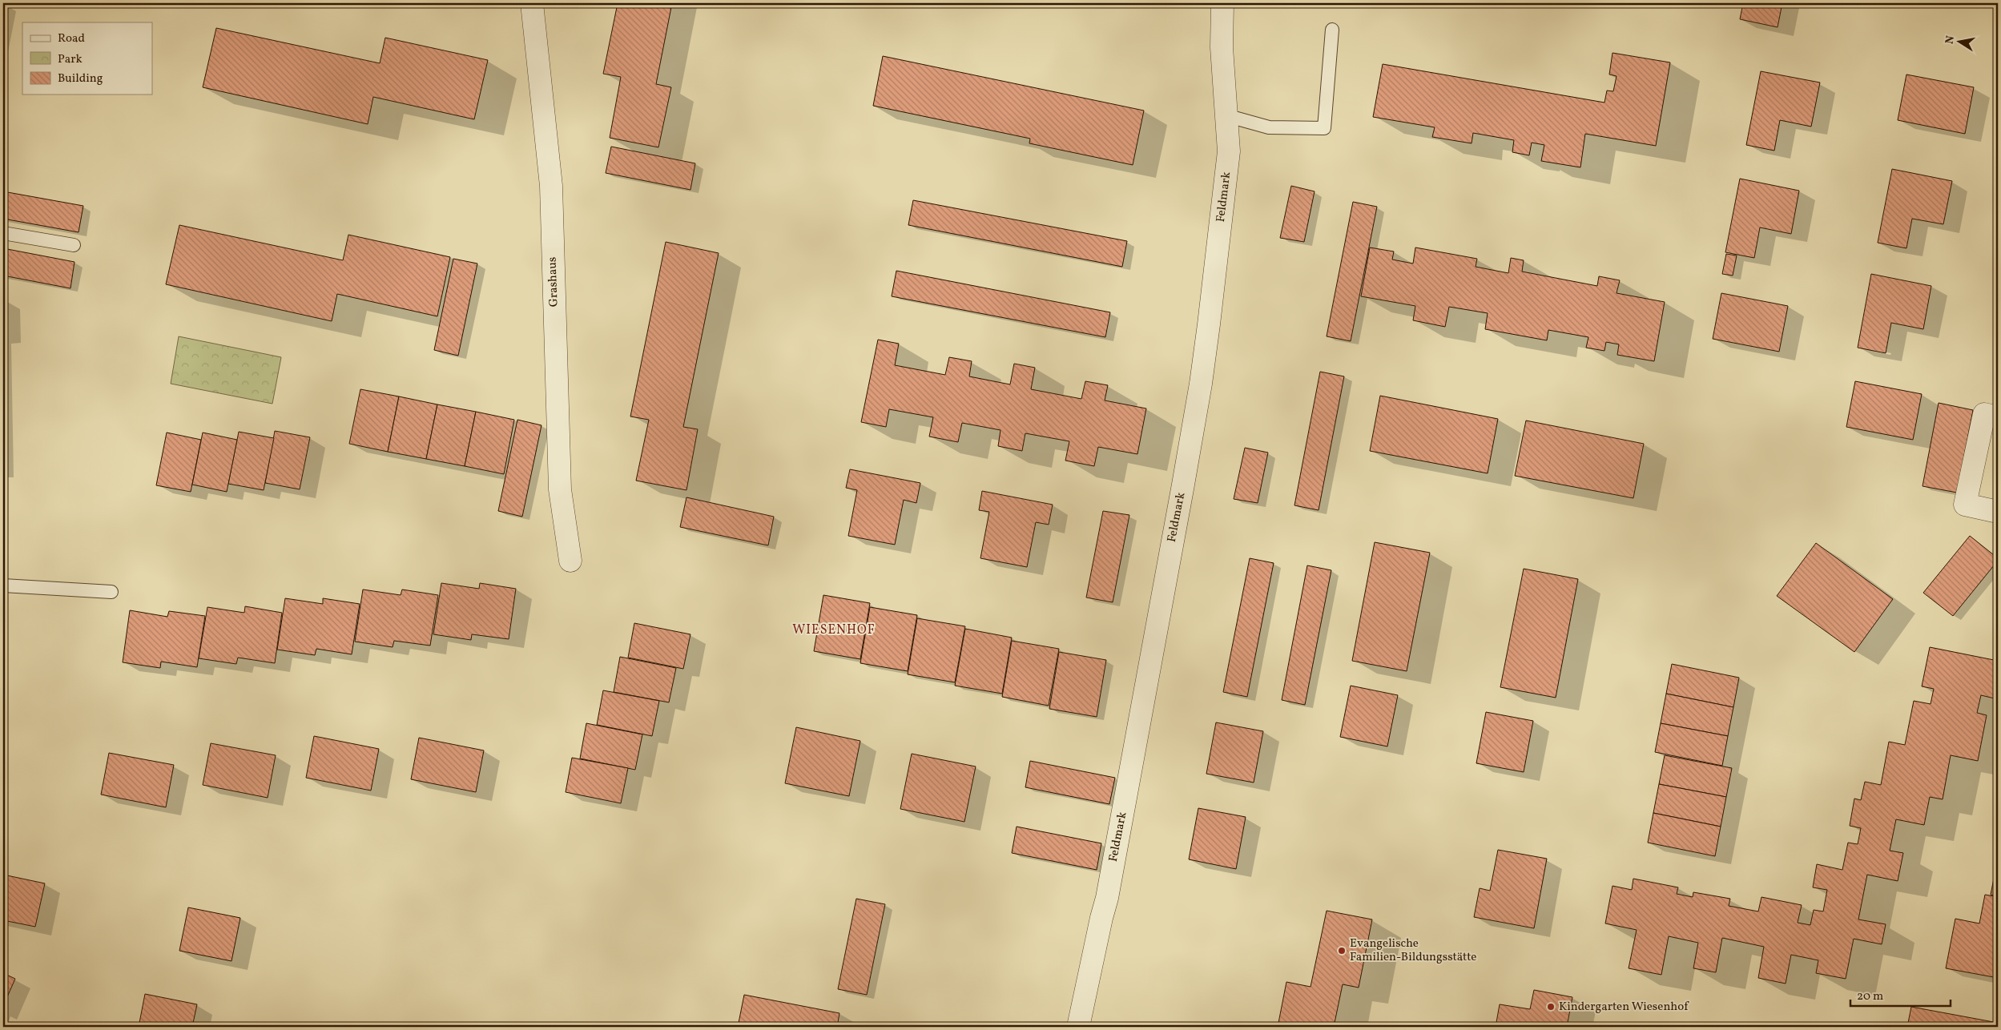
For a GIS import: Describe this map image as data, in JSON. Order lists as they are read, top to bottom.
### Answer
{
  "streets": {
    "street": ["Feldmark", "Grashaus"]
  },
  "districts": ["WIESENHOF"],
  "places": ["Evangelische Familien-Bildungsstätte", "Kindergarten Wiesenhof"],
  "legend": ["Road", "Park", "Building"],
  "scale_bar": "20 m",
  "north": "left"
}
